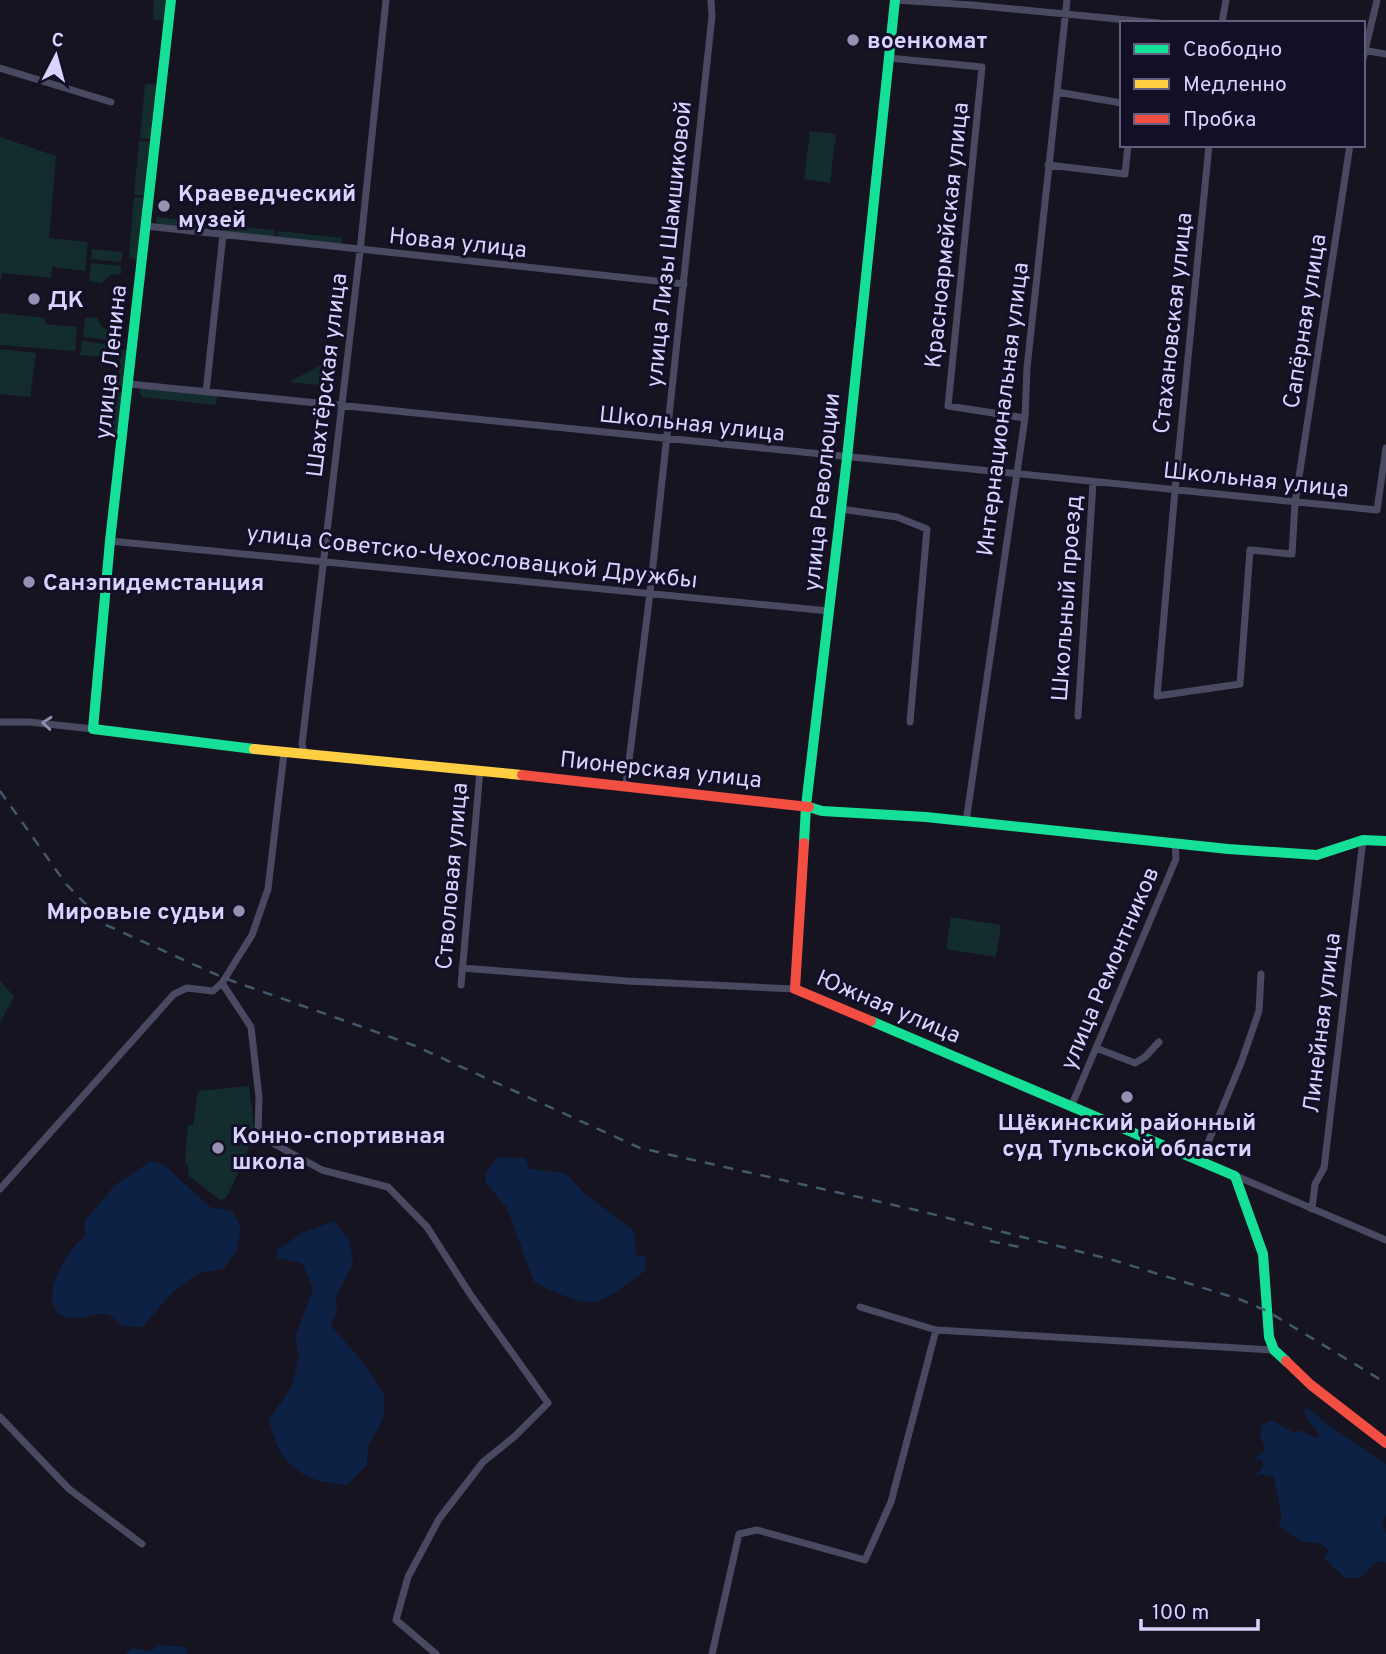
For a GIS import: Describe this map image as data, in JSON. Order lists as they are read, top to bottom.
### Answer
{
  "streets": {
    "street": [
      "Красноармейская улица",
      "Новая улица",
      "улица Лизы Шамшиковой",
      "Сапёрная улица",
      "Стахановская улица",
      "улица Ленина",
      "Шахтёрская улица",
      "Интернациональная улица",
      "Школьная улица",
      "улица Революции",
      "улица Советско-Чехословацкой Дружбы",
      "Школьный проезд",
      "Пионерская улица",
      "Стволовая улица",
      "улица Ремонтников",
      "Южная улица",
      "Линейная улица"
    ]
  },
  "crossings": [
    ["Красноармейская улица", "Интернациональная улица"],
    ["Красноармейская улица", "улица Революции"],
    ["Новая улица", "улица Лизы Шамшиковой"],
    ["Новая улица", "улица Ленина"],
    ["Новая улица", "Шахтёрская улица"],
    ["улица Лизы Шамшиковой", "Школьная улица"],
    ["улица Лизы Шамшиковой", "улица Советско-Чехословацкой Дружбы"],
    ["улица Лизы Шамшиковой", "Пионерская улица"],
    ["Сапёрная улица", "Стахановская улица"],
    ["Сапёрная улица", "Школьная улица"],
    ["Стахановская улица", "Школьная улица"],
    ["улица Ленина", "Школьная улица"],
    ["улица Ленина", "улица Советско-Чехословацкой Дружбы"],
    ["улица Ленина", "Пионерская улица"],
    ["Шахтёрская улица", "Школьная улица"],
    ["Шахтёрская улица", "улица Советско-Чехословацкой Дружбы"],
    ["Шахтёрская улица", "Пионерская улица"],
    ["Интернациональная улица", "Школьная улица"],
    ["Интернациональная улица", "Пионерская улица"],
    ["Школьная улица", "улица Революции"],
    ["Школьная улица", "Школьный проезд"],
    ["улица Революции", "улица Советско-Чехословацкой Дружбы"],
    ["улица Революции", "Пионерская улица"],
    ["улица Революции", "Южная улица"],
    ["Пионерская улица", "Стволовая улица"],
    ["Пионерская улица", "улица Ремонтников"],
    ["Пионерская улица", "Линейная улица"],
    ["Стволовая улица", "Южная улица"],
    ["улица Ремонтников", "Южная улица"]
  ],
  "places": [
    "военкомат",
    "Краеведческий музей",
    "ДК",
    "Санэпидемстанция",
    "Мировые судьи",
    "Щёкинский районный суд Тульской области",
    "Конно-спортивная школа"
  ],
  "legend": ["Свободно", "Медленно", "Пробка"],
  "scale_bar": "100 m",
  "north": "top"
}
